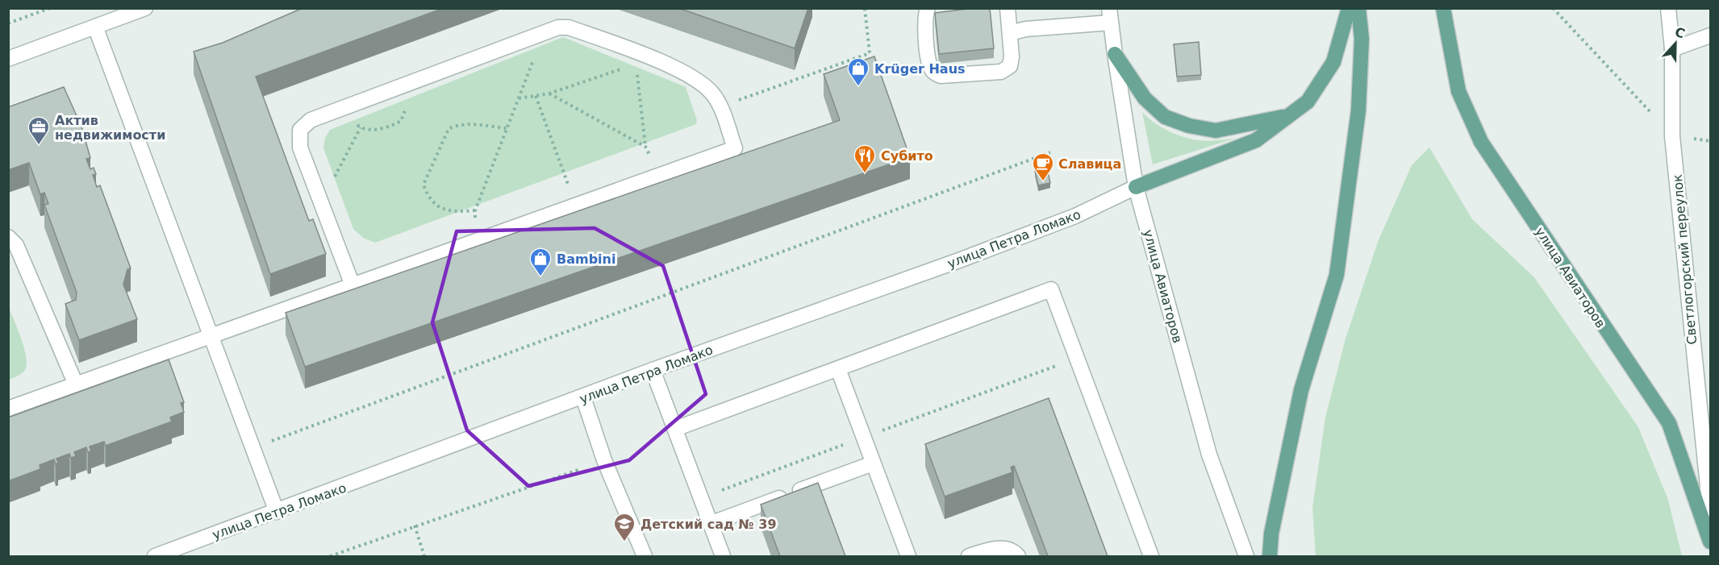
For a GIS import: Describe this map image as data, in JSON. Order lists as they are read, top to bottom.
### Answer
{
  "streets": {
    "main road": ["улица Авиаторов"],
    "street": ["улица Петра Ломако", "Светлогорский переулок"]
  },
  "crossings": [
    ["улица Петра Ломако", "улица Авиаторов"]
  ],
  "places": {
    "shop": ["Krüger Haus", "Bambini"],
    "office": ["Актив недвижимости"],
    "restaurant": ["Субито"],
    "cafe": ["Славица"],
    "school or university": ["Детский сад № 39"]
  },
  "north": "top"
}
